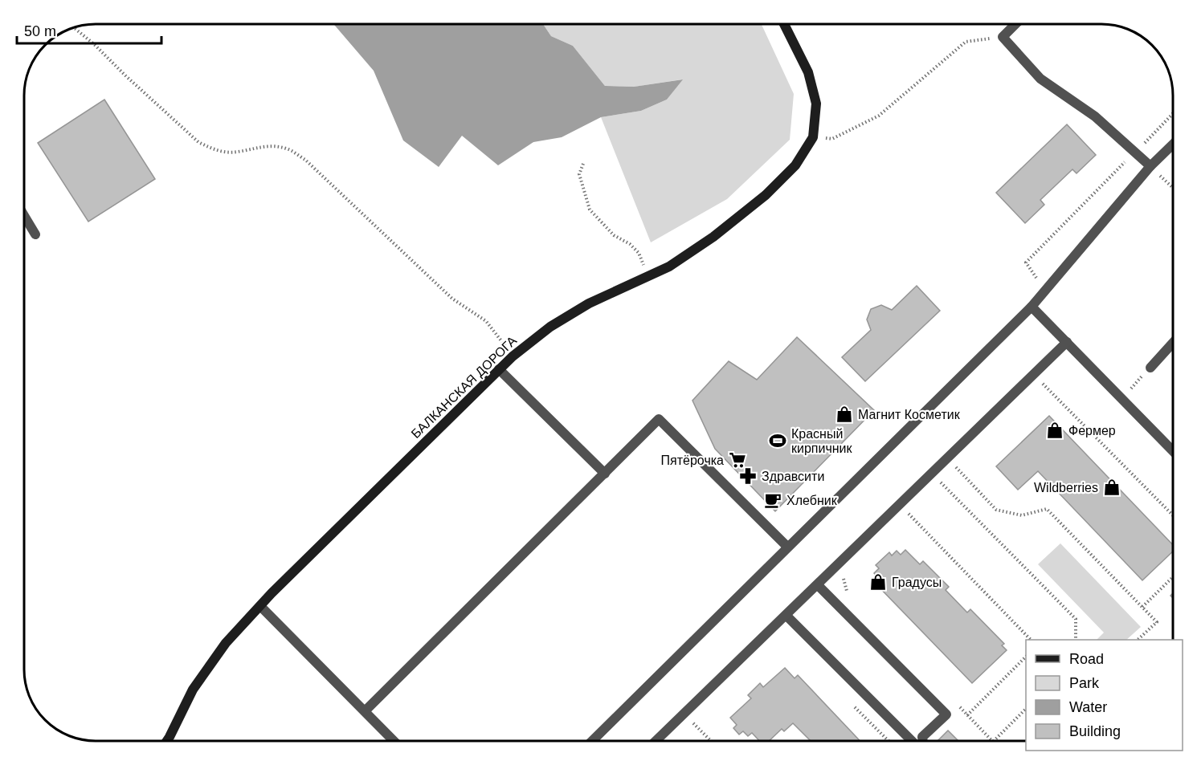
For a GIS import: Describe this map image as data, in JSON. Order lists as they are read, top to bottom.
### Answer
{
  "streets": {
    "street": ["БАЛКАНСКАЯ ДОРОГА"]
  },
  "places": {
    "shop": [
      "Магнит Косметик",
      "Фермер",
      "Wildberries",
      "Градусы"
    ],
    "sports": ["Красный кирпичник"],
    "supermarket": ["Пятёрочка"],
    "pharmacy": ["Здравсити"],
    "cafe": ["Хлебник"]
  },
  "legend": [
    "Road",
    "Park",
    "Water",
    "Building"
  ],
  "scale_bar": "50 m"
}
